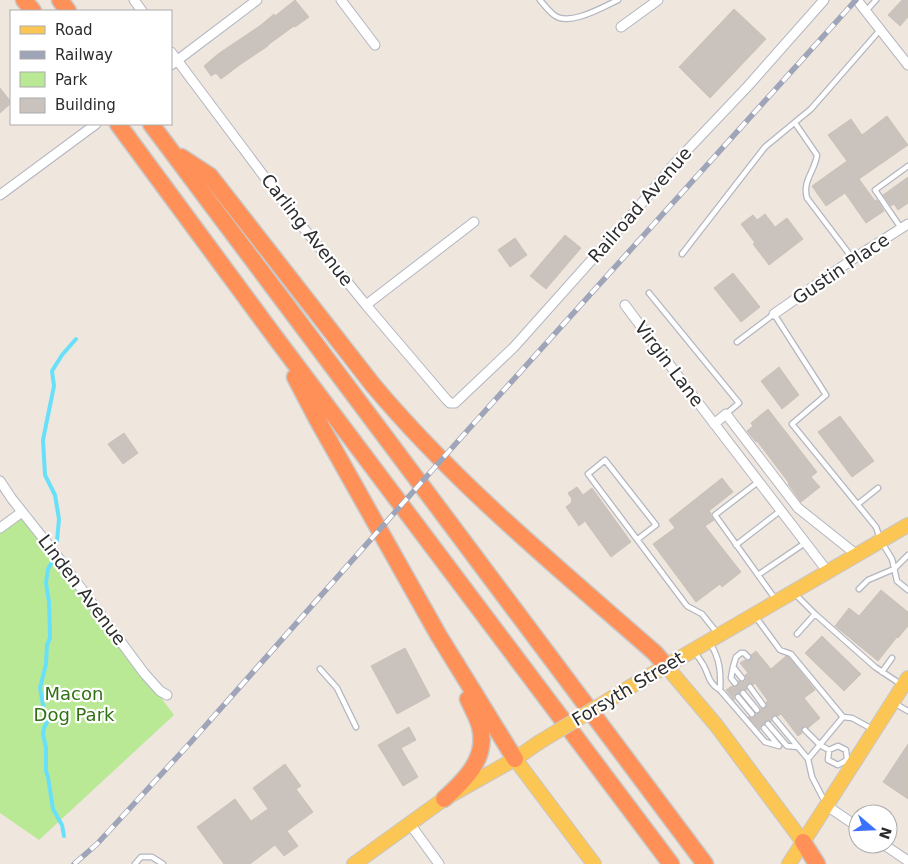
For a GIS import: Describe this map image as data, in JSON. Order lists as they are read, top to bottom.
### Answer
{
  "streets": {
    "main road": ["Forsyth Street"],
    "street": [
      "Railroad Avenue",
      "Carling Avenue",
      "Gustin Place",
      "Virgin Lane",
      "Linden Avenue"
    ]
  },
  "crossings": [
    ["Railroad Avenue", "Carling Avenue"],
    ["Virgin Lane", "Forsyth Street"]
  ],
  "parks": ["Macon Dog Park"],
  "legend": [
    "Road",
    "Railway",
    "Park",
    "Building"
  ],
  "north": "right"
}
